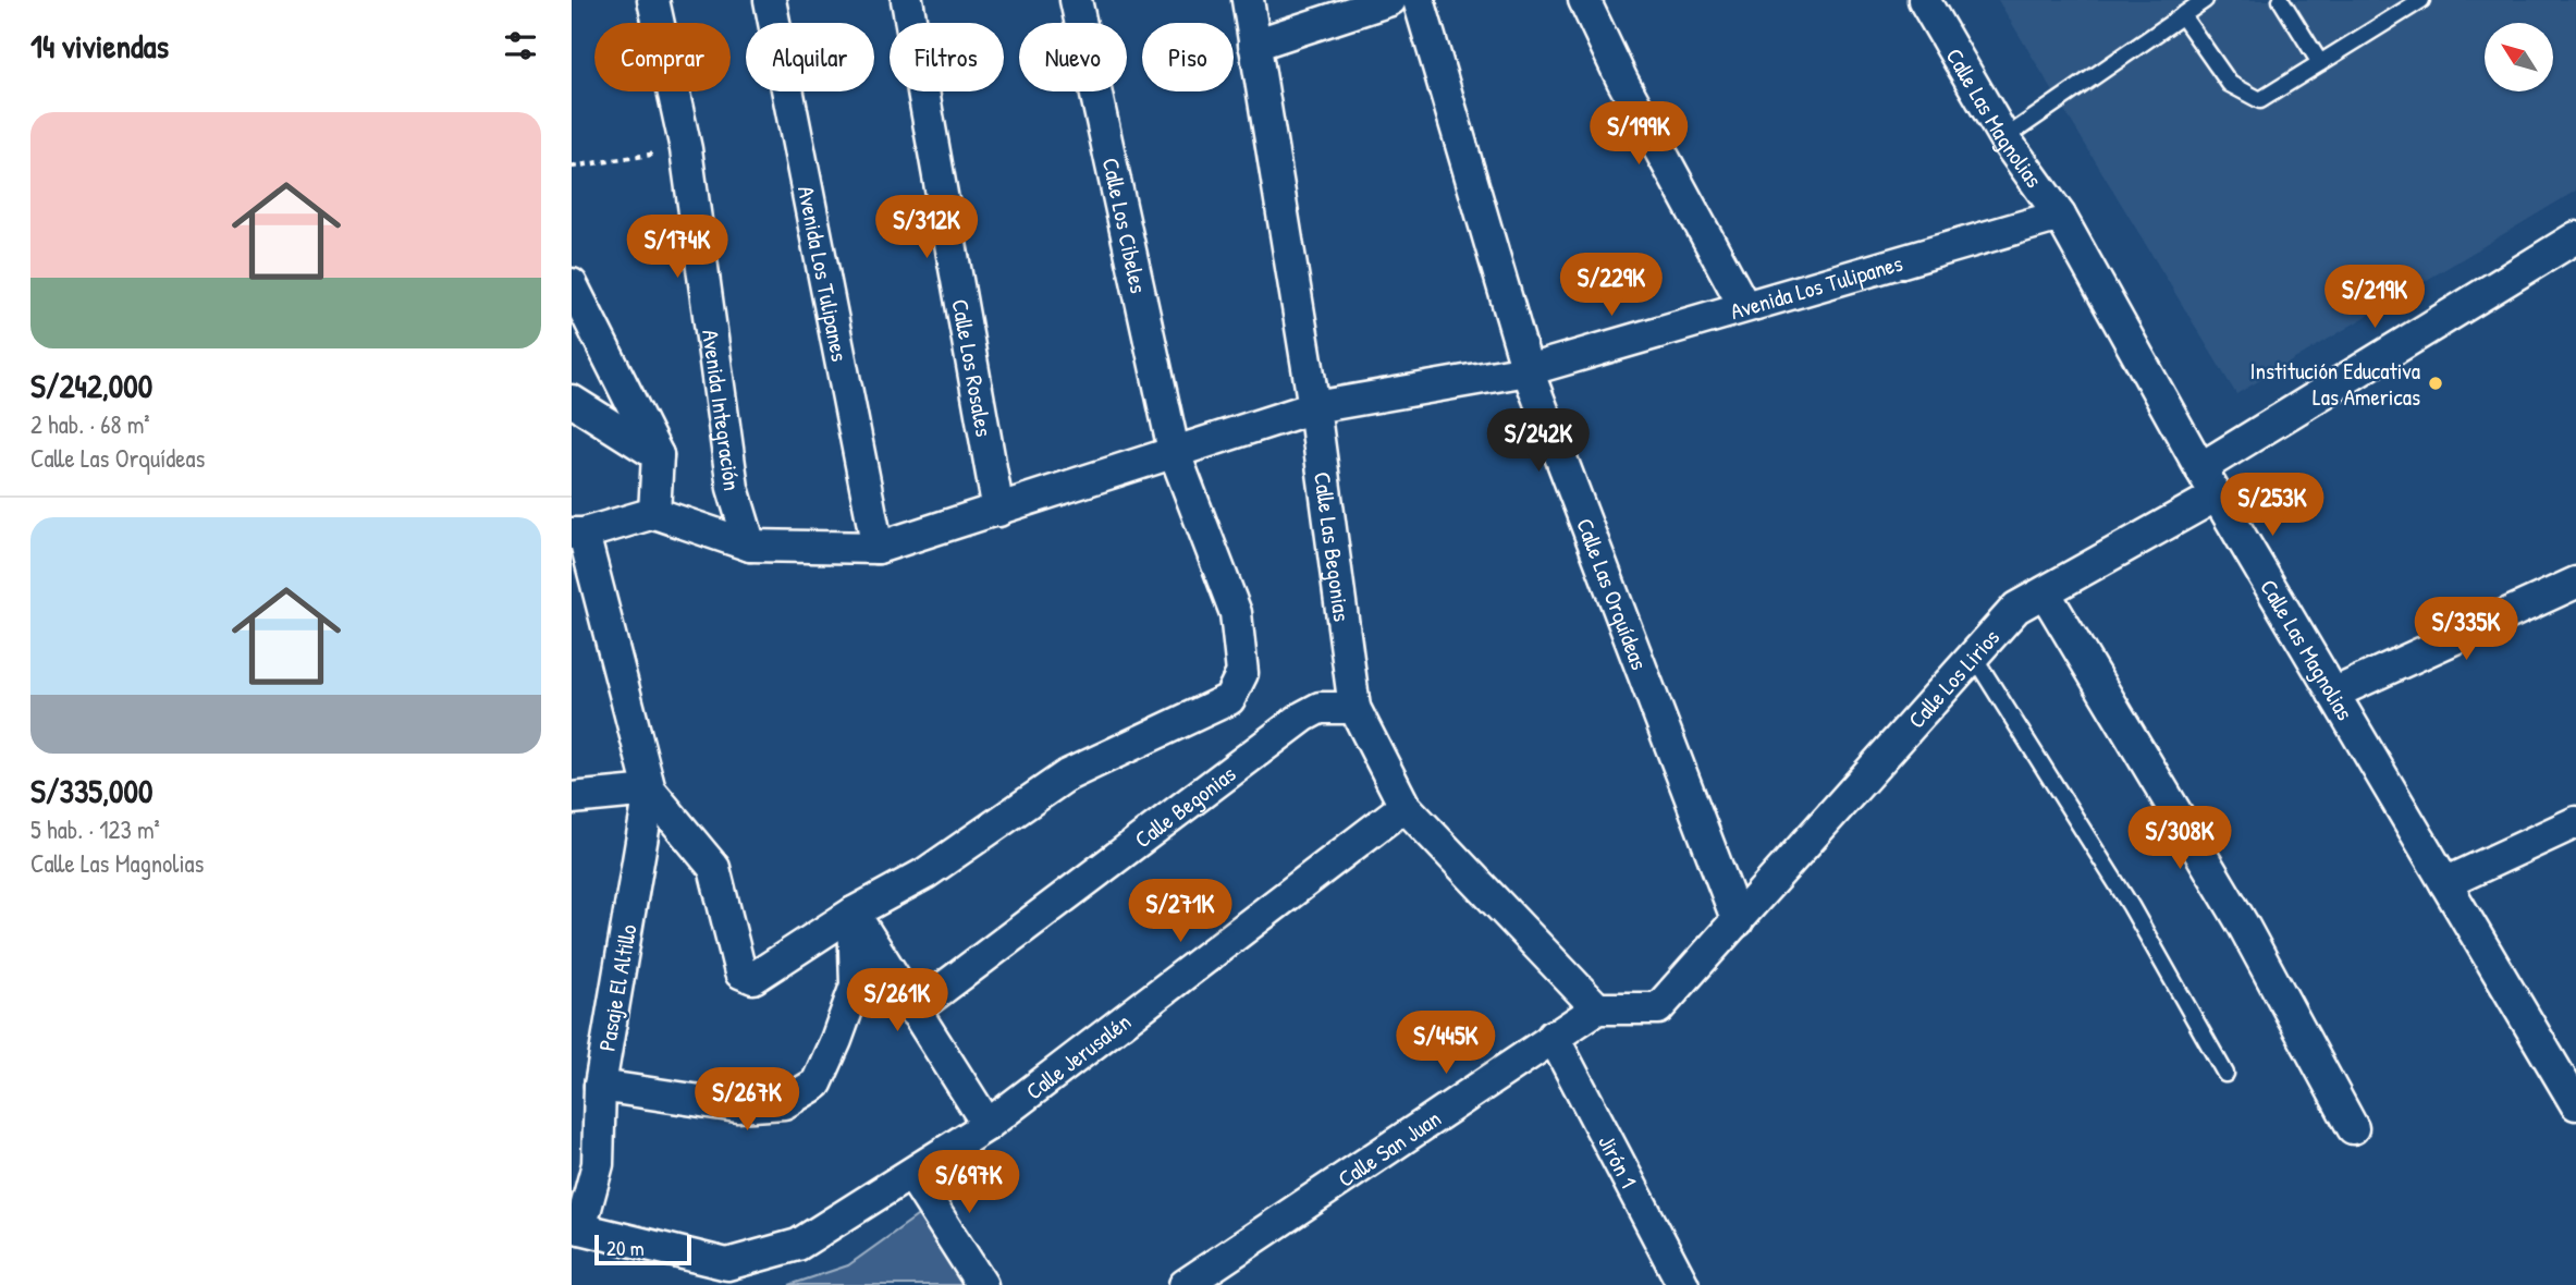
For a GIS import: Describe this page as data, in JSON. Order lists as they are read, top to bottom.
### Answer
{
  "streets": {
    "street": [
      "Calle Las Magnolias",
      "Calle Los Cibeles",
      "Avenida Los Tulipanes",
      "Calle Los Rosales",
      "Avenida Integración",
      "Calle Las Begonias",
      "Calle Las Orquídeas",
      "Calle Los Lirios",
      "Calle Begonias",
      "Pasaje El Altillo",
      "Calle Jerusalén",
      "Calle San Juan",
      "Jirón 1"
    ]
  },
  "crossings": [
    ["Calle Las Magnolias", "Avenida Los Tulipanes"],
    ["Calle Las Magnolias", "Calle Los Lirios"],
    ["Calle Los Cibeles", "Avenida Los Tulipanes"],
    ["Calle Los Cibeles", "Pasaje El Altillo"],
    ["Avenida Los Tulipanes", "Calle Los Rosales"],
    ["Avenida Los Tulipanes", "Avenida Integración"],
    ["Avenida Los Tulipanes", "Calle Las Begonias"],
    ["Avenida Los Tulipanes", "Calle Las Orquídeas"],
    ["Calle Las Begonias", "Calle Begonias"],
    ["Calle Las Begonias", "Calle Jerusalén"],
    ["Calle Las Begonias", "Calle San Juan"],
    ["Calle Las Orquídeas", "Calle Los Lirios"],
    ["Calle San Juan", "Jirón 1"]
  ],
  "places": ["Institución Educativa Las Americas"],
  "scale_bar": "20 m",
  "north": "top left",
  "page": {
    "heading": "14 viviendas",
    "chip": [
      "Comprar",
      "Alquilar",
      "Filtros",
      "Nuevo",
      "Piso"
    ],
    "list": [
      {
        "name": "S/242,000",
        "note": "2 hab. · 68 m² · Calle Las Orquídeas"
      },
      {
        "name": "S/335,000",
        "note": "5 hab. · 123 m² · Calle Las Magnolias"
      }
    ],
    "price": [
      "S/199K",
      "S/312K",
      "S/174K",
      "S/229K",
      "S/219K",
      "S/242K",
      "S/253K",
      "S/335K",
      "S/308K",
      "S/271K",
      "S/261K",
      "S/445K",
      "S/267K",
      "S/697K"
    ],
    "scale": "20 m"
  }
}
